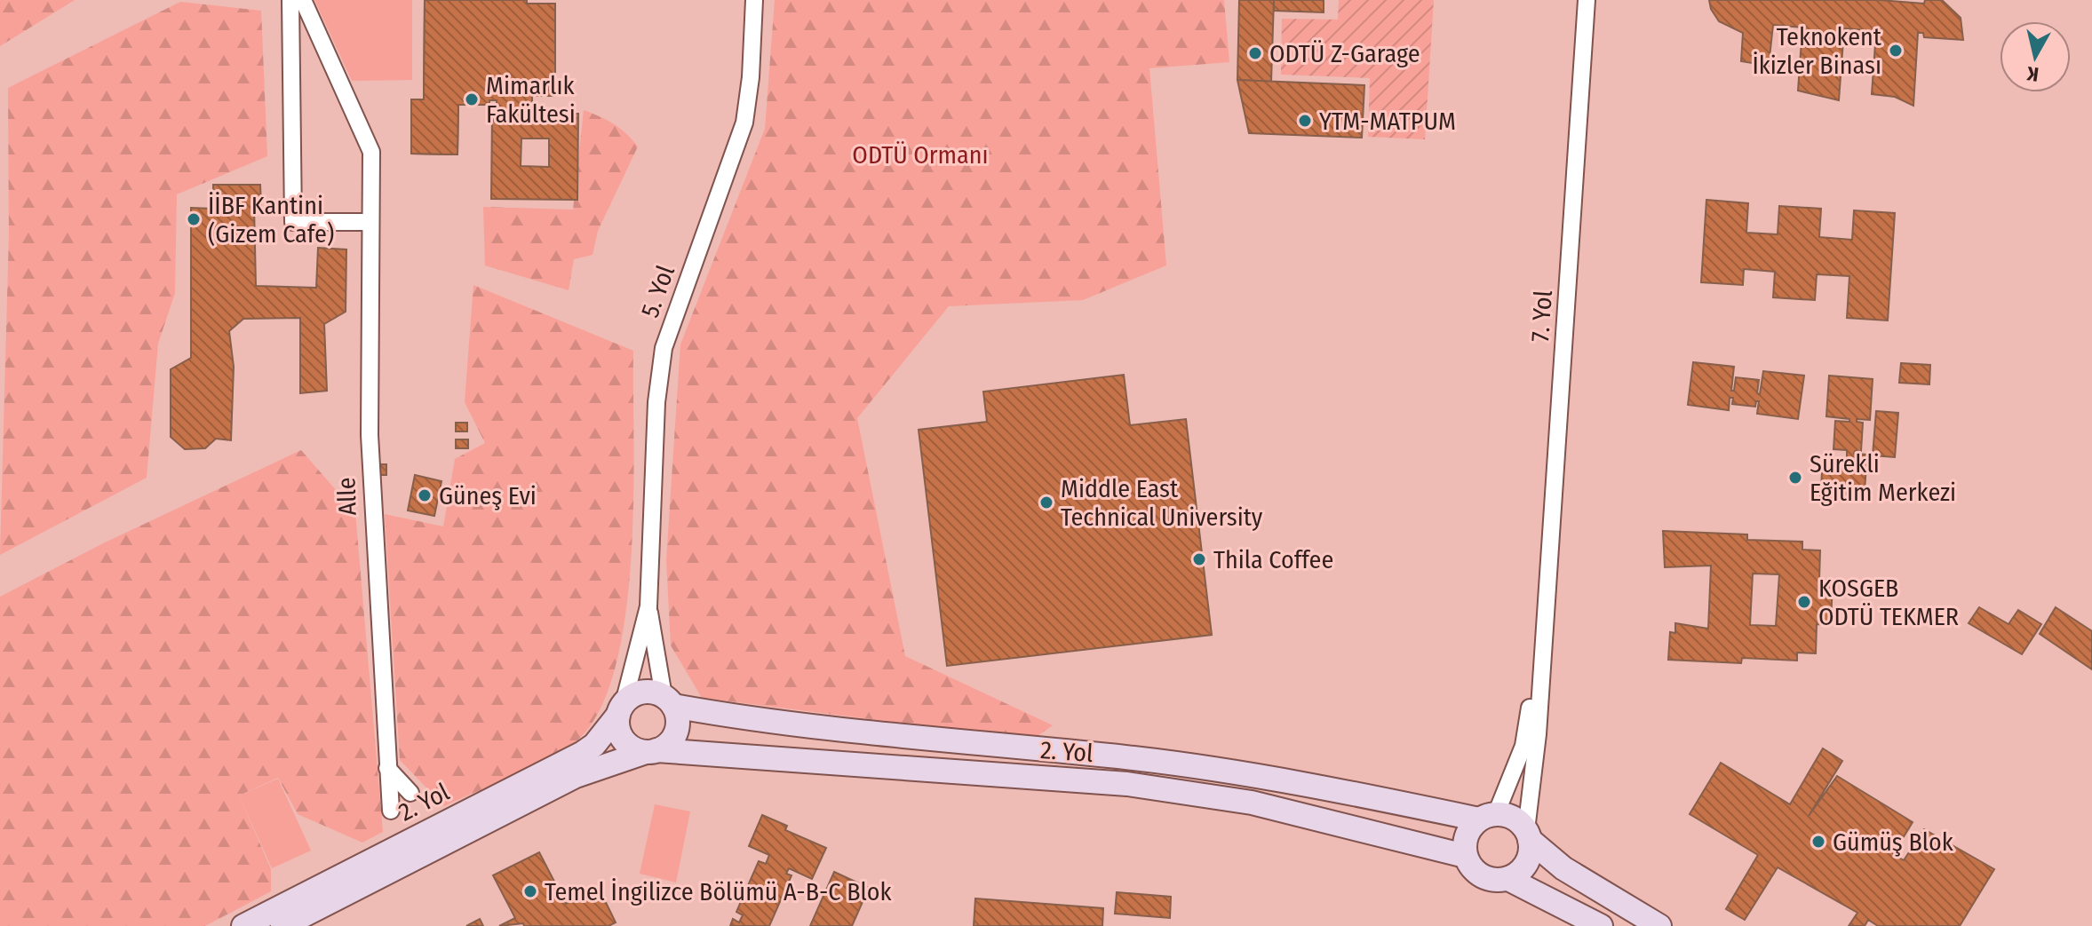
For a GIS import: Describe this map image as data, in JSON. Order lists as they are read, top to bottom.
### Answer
{
  "streets": {
    "street": [
      "5. Yol",
      "7. Yol",
      "Alle",
      "2. Yol"
    ]
  },
  "crossings": [
    ["5. Yol", "2. Yol"],
    ["7. Yol", "2. Yol"]
  ],
  "parks": ["ODTÜ Ormanı"],
  "places": [
    "Teknokent İkizler Binası",
    "ODTÜ Z-Garage",
    "Mimarlık Fakültesi",
    "YTM-MATPUM",
    "İİBF Kantini (Gizem Cafe)",
    "Sürekli Eğitim Merkezi",
    "Güneş Evi",
    "Middle East Technical University",
    "Thila Coffee",
    "KOSGEB ODTÜ TEKMER",
    "Gümüş Blok",
    "Temel İngilizce Bölümü A-B-C Blok"
  ],
  "north": "bottom"
}
